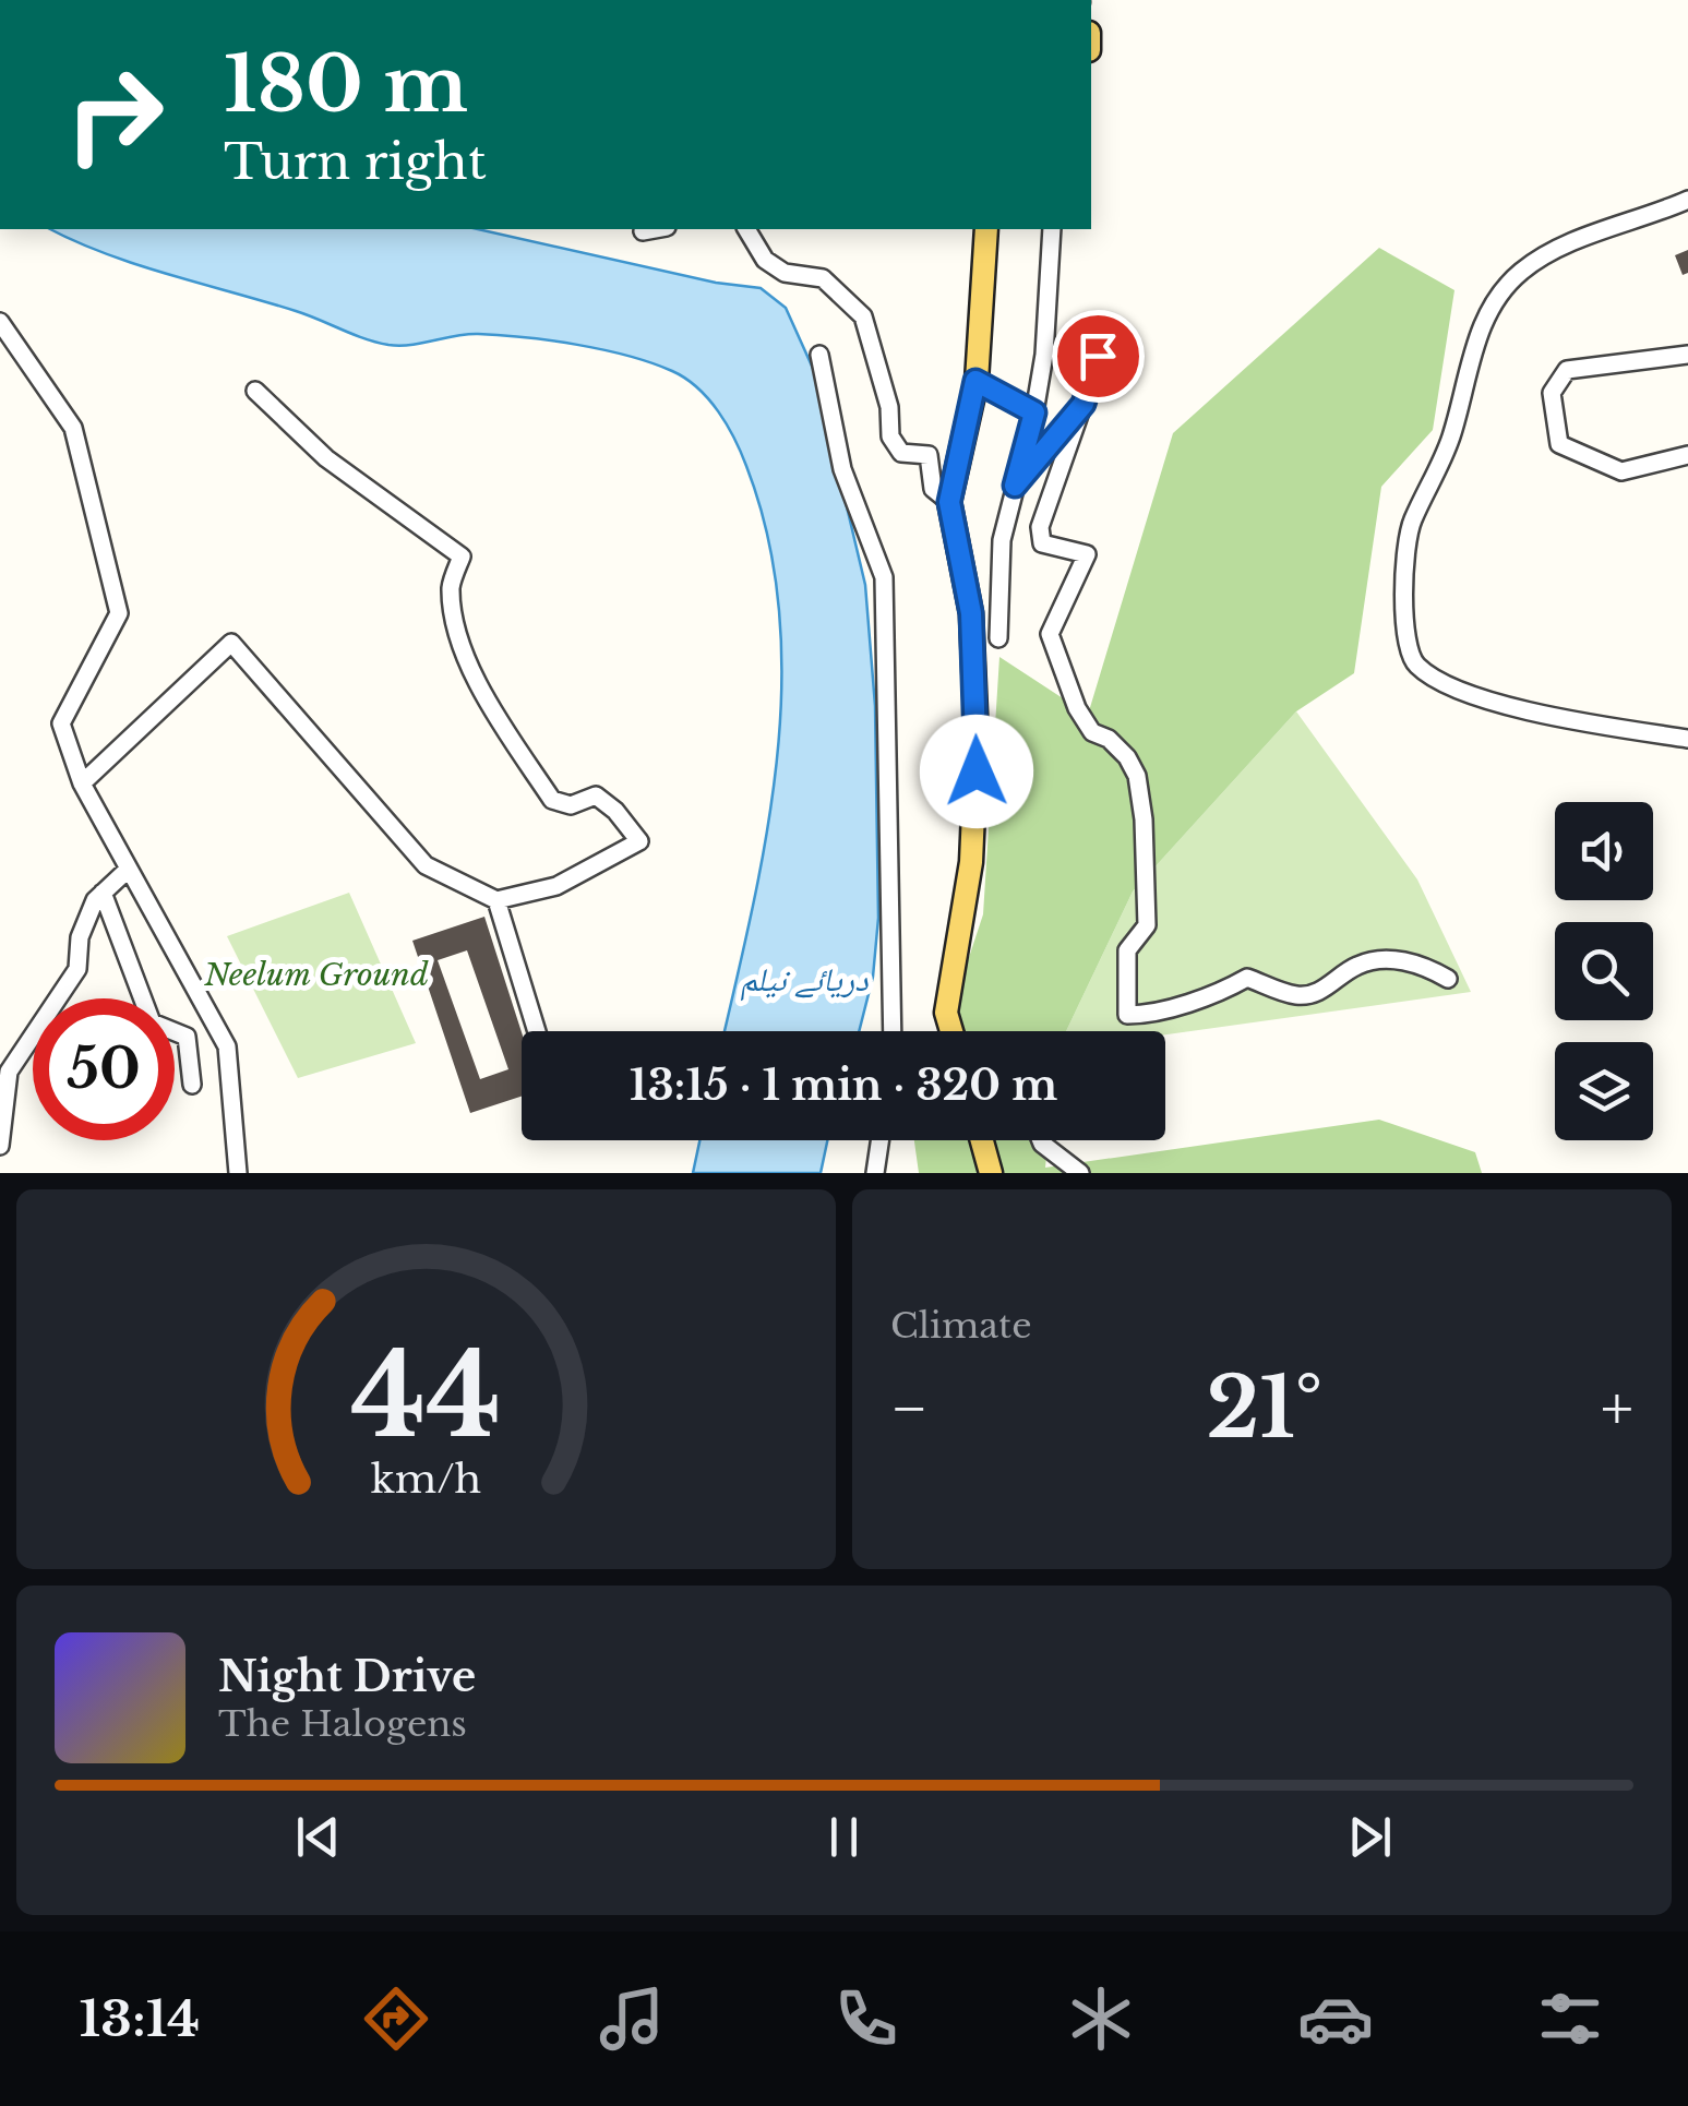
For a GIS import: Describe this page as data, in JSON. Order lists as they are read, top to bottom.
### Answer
{
  "water": ["دریائے نیلم"],
  "parks": ["Neelum Ground"],
  "page": {
    "turn": ["180 m", "Turn right"],
    "limit": "50",
    "trip": "13:15 · 1 min · 320 m",
    "tile": "Climate",
    "heat": ["−", "21°", "+"],
    "song": ["Night Drive", "The Halogens"],
    "tabs": "13:14",
    "gauge": ["44", "km/h"]
  }
}
